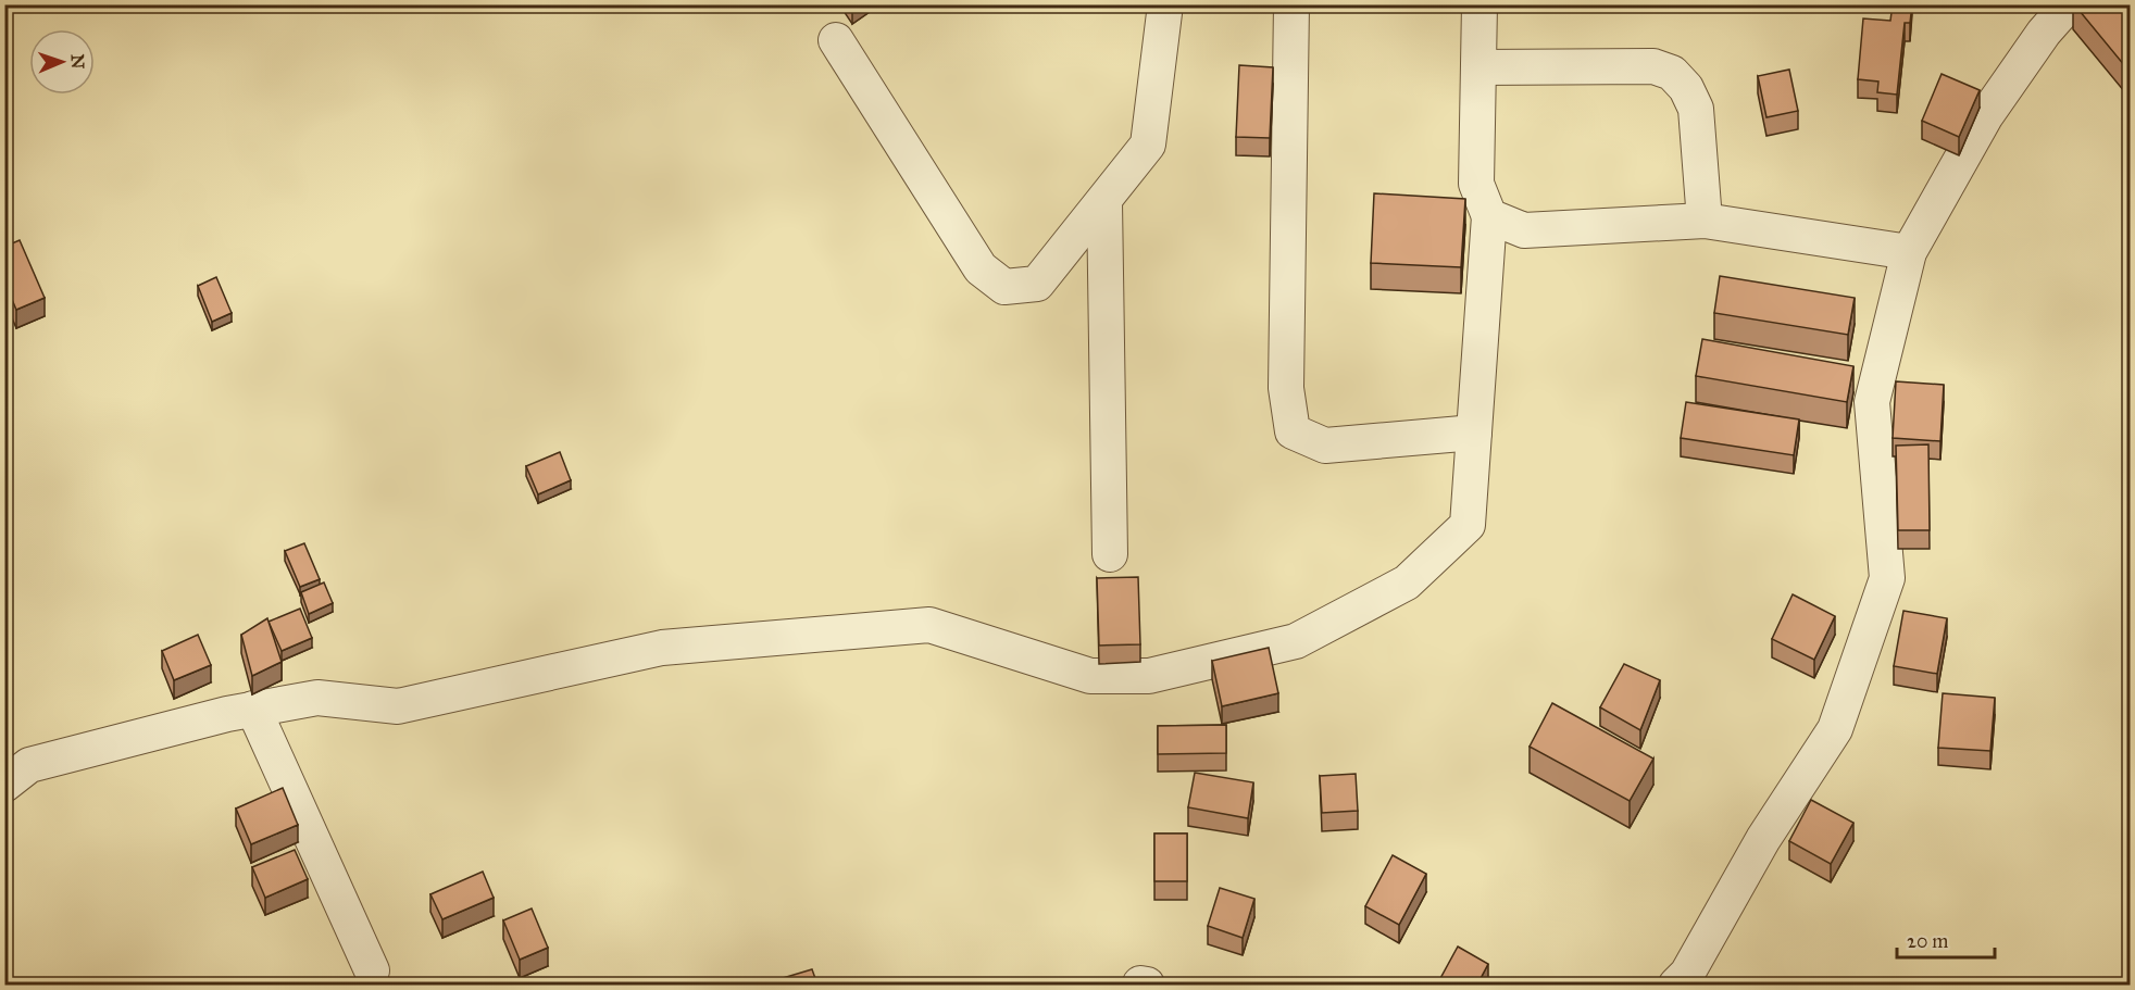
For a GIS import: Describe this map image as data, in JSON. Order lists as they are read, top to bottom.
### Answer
{
  "scale_bar": "20 m",
  "north": "right"
}
